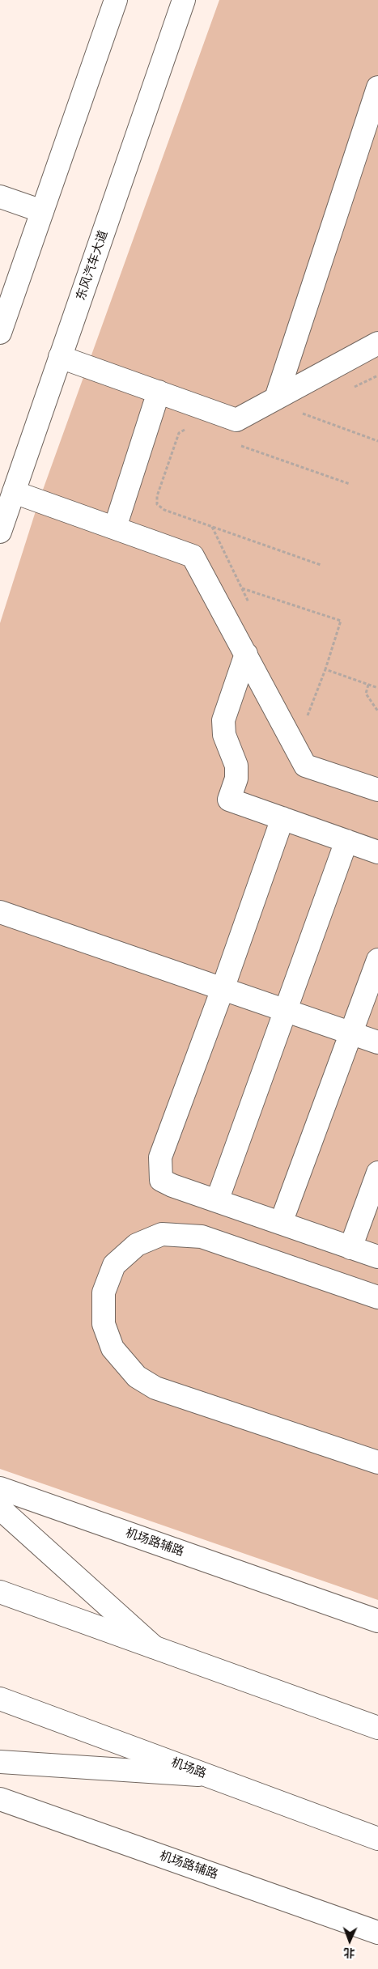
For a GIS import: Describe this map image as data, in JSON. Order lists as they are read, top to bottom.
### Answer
{
  "streets": {
    "main road": ["东风汽车大道", "机场路辅路", "机场路"]
  },
  "north": "bottom"
}
